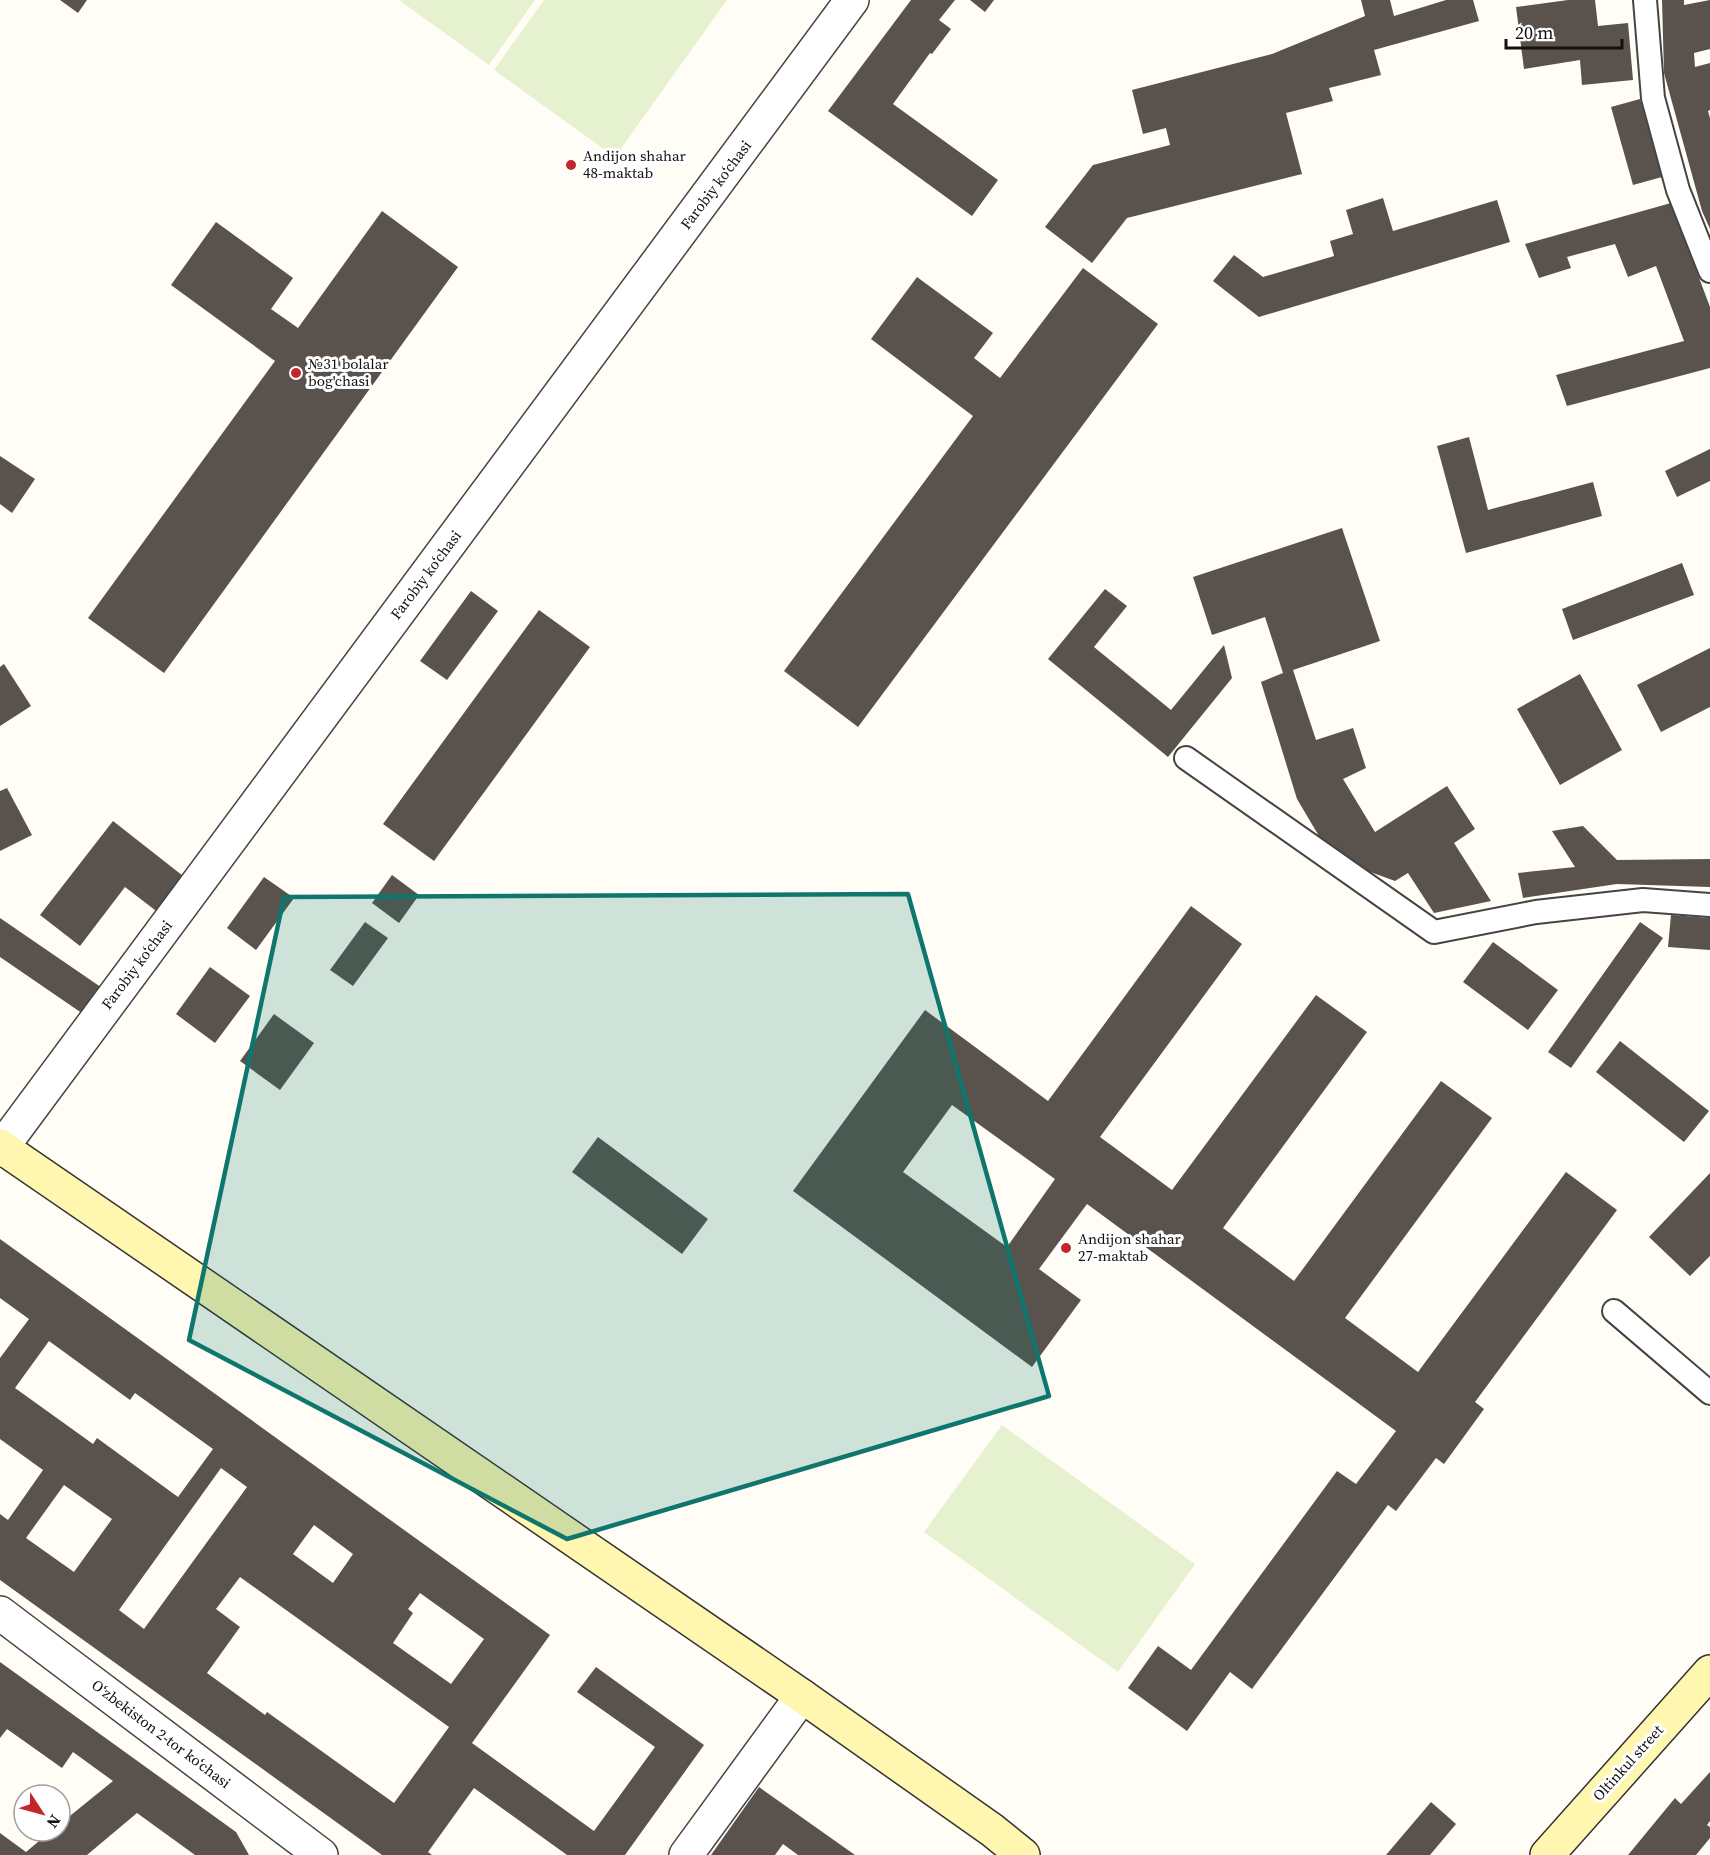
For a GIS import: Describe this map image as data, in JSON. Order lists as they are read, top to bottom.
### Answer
{
  "streets": {
    "street": ["Farobiy koʻchasi", "Oʻzbekiston 2-tor koʻchasi", "Oltinkul street"]
  },
  "places": ["Andijon shahar 48-maktab", "№31 bolalar bog'chasi", "Andijon shahar 27-maktab"],
  "scale_bar": "20 m",
  "north": "bottom right"
}
